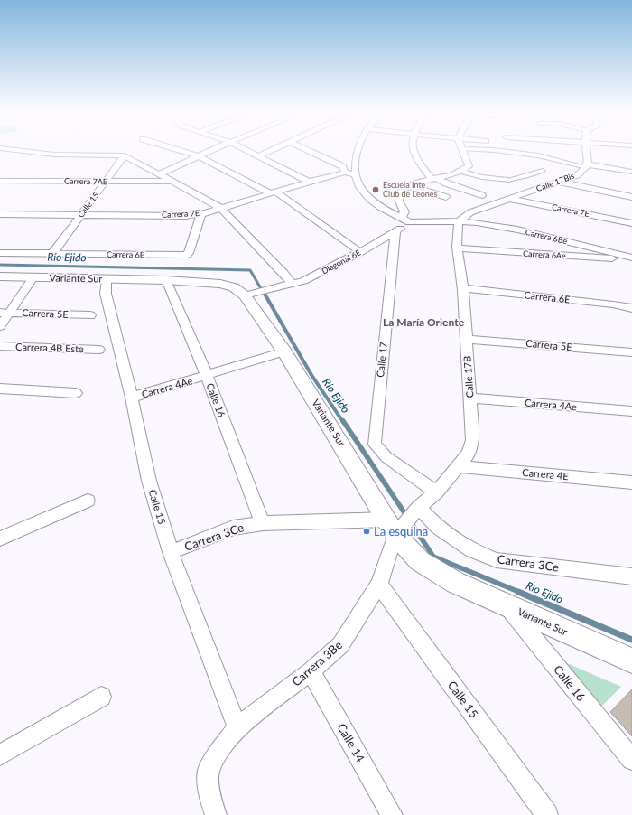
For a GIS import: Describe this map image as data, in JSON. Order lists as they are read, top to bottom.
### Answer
{
  "streets": {
    "main road": ["Variante Sur"],
    "street": [
      "Carrera 7AE",
      "Calle 17Bis",
      "Calle 15",
      "Carrera 7E",
      "Carrera 6Be",
      "Carrera 6E",
      "Carrera 6Ae",
      "Diagonal 6E",
      "Carrera 5E",
      "Carrera 4B Este",
      "Calle 17",
      "Calle 17B",
      "Carrera 4Ae",
      "Calle 16",
      "Carrera 4E",
      "Carrera 3Ce",
      "Carrera 3Be",
      "Calle 14"
    ]
  },
  "crossings": [
    ["Carrera 7AE", "Calle 15"],
    ["Calle 17Bis", "Carrera 7E"],
    ["Calle 17Bis", "Carrera 6Be"],
    ["Calle 17Bis", "Calle 17B"],
    ["Calle 15", "Carrera 7E"],
    ["Calle 15", "Carrera 6E"],
    ["Calle 15", "Variante Sur"],
    ["Calle 15", "Carrera 4Ae"],
    ["Calle 15", "Carrera 3Ce"],
    ["Calle 15", "Carrera 3Be"],
    ["Carrera 7E", "Carrera 6E"],
    ["Carrera 6Be", "Carrera 6Ae"],
    ["Carrera 6Be", "Diagonal 6E"],
    ["Carrera 6Be", "Calle 17B"],
    ["Carrera 6E", "Calle 17B"],
    ["Carrera 6Ae", "Calle 17B"],
    ["Diagonal 6E", "Variante Sur"],
    ["Diagonal 6E", "Calle 17"],
    ["Variante Sur", "Calle 17B"],
    ["Variante Sur", "Carrera 4Ae"],
    ["Variante Sur", "Calle 16"],
    ["Variante Sur", "Carrera 3Ce"],
    ["Variante Sur", "Carrera 3Be"],
    ["Carrera 5E", "Calle 17B"],
    ["Calle 17", "Calle 17B"],
    ["Calle 17B", "Carrera 4Ae"],
    ["Calle 17B", "Carrera 4E"],
    ["Calle 17B", "Carrera 3Ce"],
    ["Calle 17B", "Carrera 3Be"],
    ["Carrera 4Ae", "Calle 16"],
    ["Calle 16", "Carrera 3Ce"],
    ["Carrera 3Ce", "Carrera 3Be"],
    ["Carrera 3Be", "Calle 14"]
  ],
  "districts": ["La María Oriente"],
  "water": ["Río Ejido"],
  "places": ["Escuela Inte Club de Leones", "La esquina"]
}
